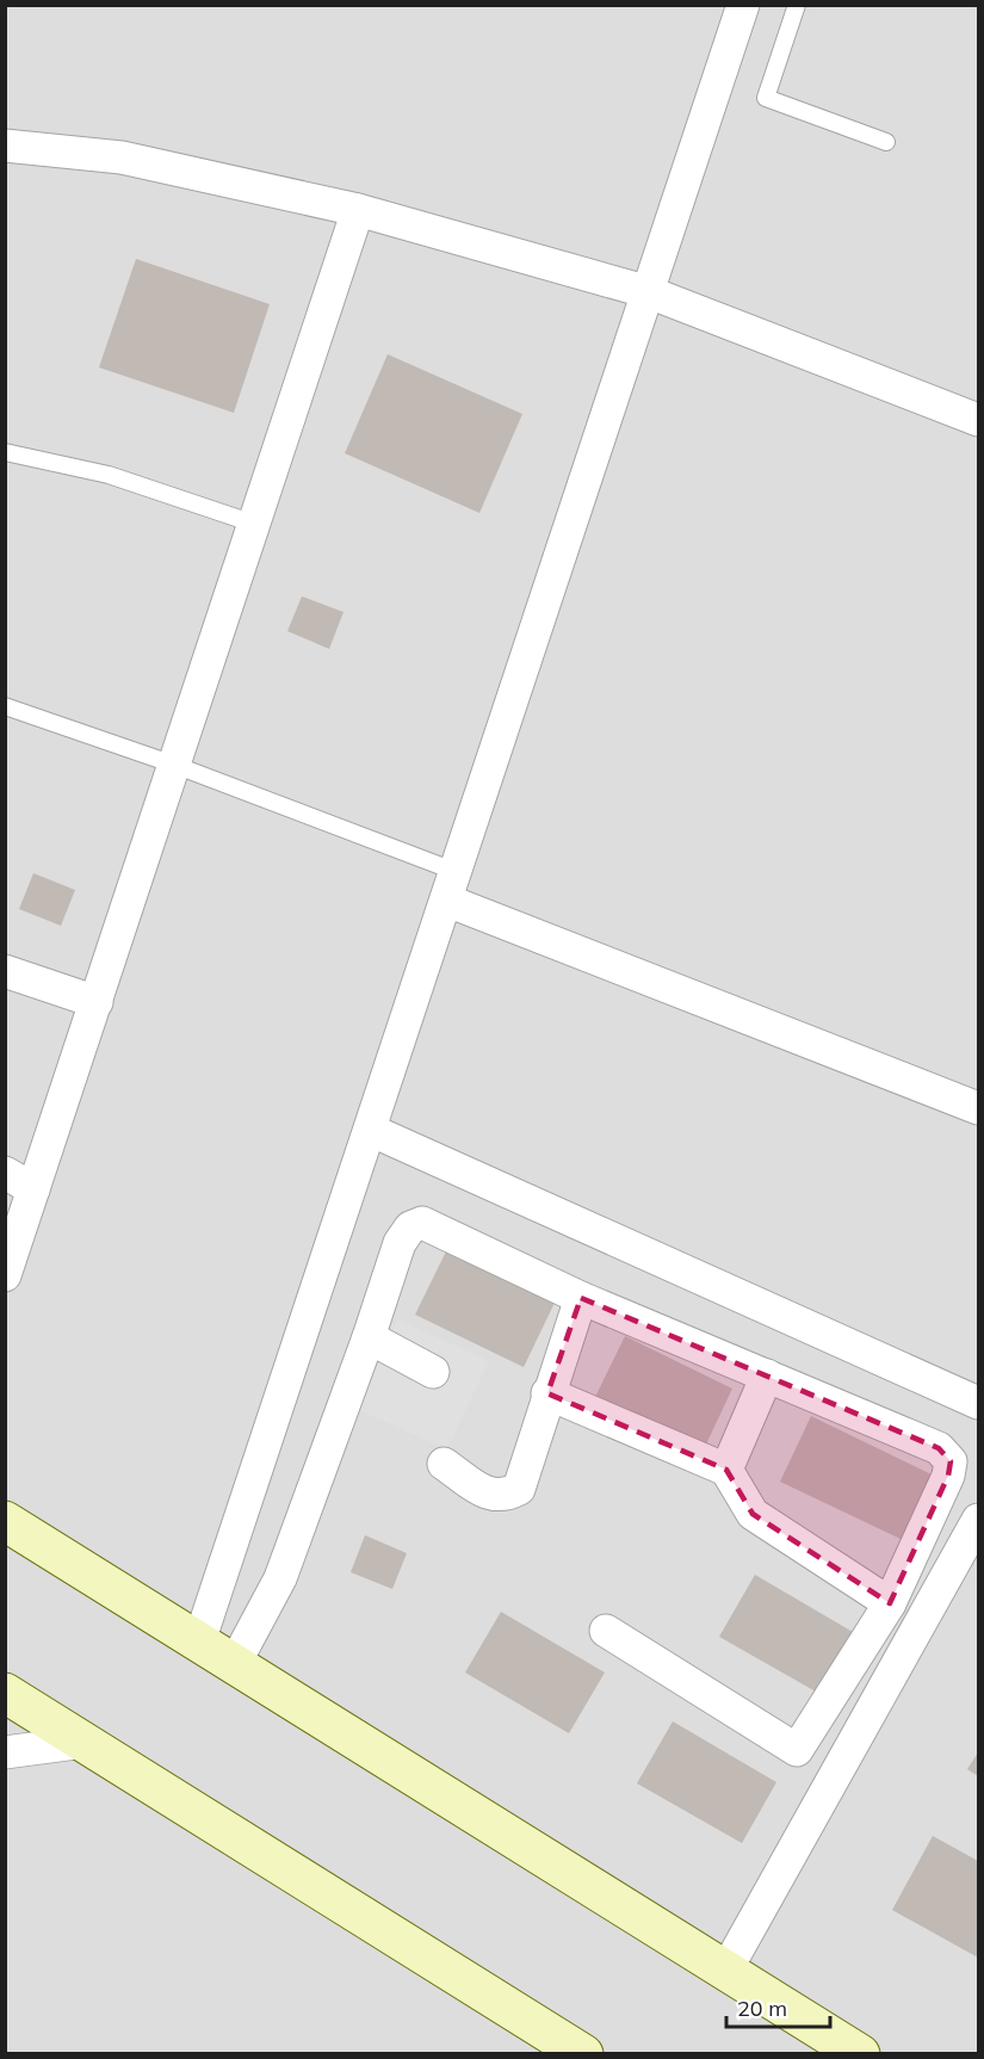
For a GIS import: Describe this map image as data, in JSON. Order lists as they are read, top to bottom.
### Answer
{
  "scale_bar": "20 m"
}
